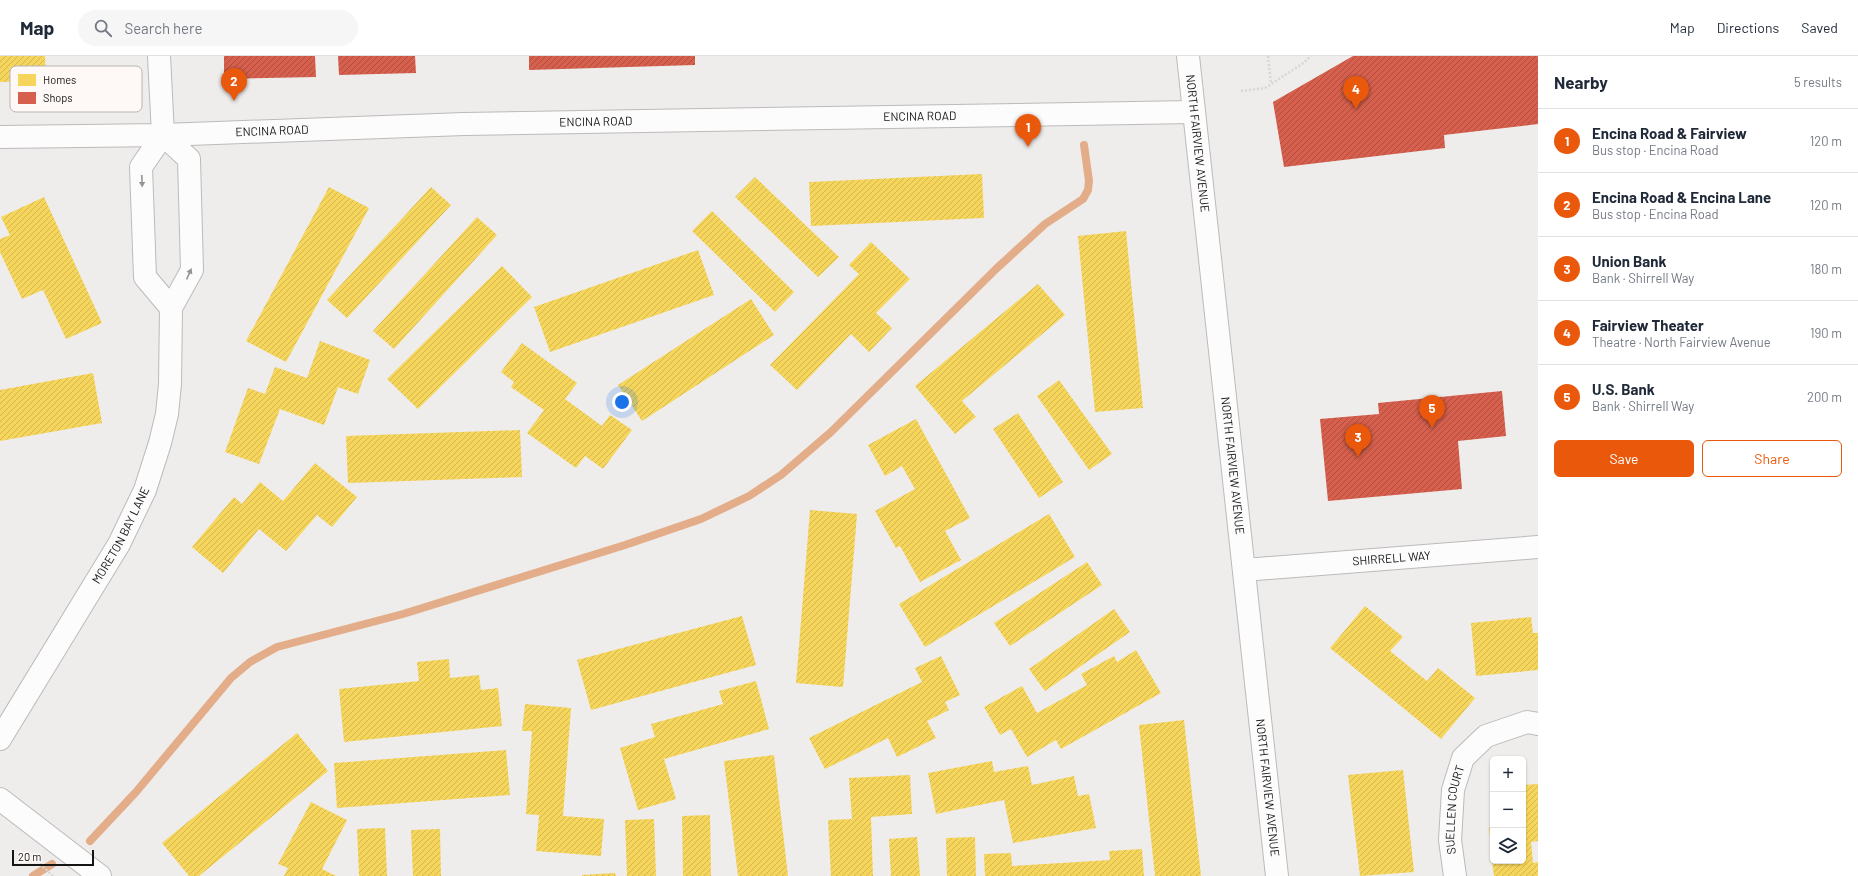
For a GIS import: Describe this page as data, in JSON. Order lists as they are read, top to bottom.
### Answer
{
  "streets": {
    "street": [
      "ENCINA ROAD",
      "NORTH FAIRVIEW AVENUE",
      "MORETON BAY LANE",
      "SHIRRELL WAY",
      "SUELLEN COURT"
    ]
  },
  "crossings": [
    ["ENCINA ROAD", "NORTH FAIRVIEW AVENUE"],
    ["ENCINA ROAD", "MORETON BAY LANE"],
    ["NORTH FAIRVIEW AVENUE", "SHIRRELL WAY"]
  ],
  "legend": ["Homes", "Shops"],
  "scale_bar": "20 m",
  "page": {
    "header": "Map",
    "search": "Search here",
    "nav": ["Map", "Directions", "Saved"],
    "heading": ["Nearby", "5 results"],
    "pins": [
      "2",
      "4",
      "1",
      "5",
      "3"
    ],
    "list": [
      {
        "mark": "1",
        "name": "Encina Road & Fairview",
        "note": "Bus stop · Encina Road",
        "value": "120 m"
      },
      {
        "mark": "2",
        "name": "Encina Road & Encina Lane",
        "note": "Bus stop · Encina Road",
        "value": "120 m"
      },
      {
        "mark": "3",
        "name": "Union Bank",
        "note": "Bank · Shirrell Way",
        "value": "180 m"
      },
      {
        "mark": "4",
        "name": "Fairview Theater",
        "note": "Theatre · North Fairview Avenue",
        "value": "190 m"
      },
      {
        "mark": "5",
        "name": "U.S. Bank",
        "note": "Bank · Shirrell Way",
        "value": "200 m"
      }
    ],
    "buttons": ["Save", "Share"],
    "map_buttons": ["+", "−"],
    "scale": "20 m"
  }
}
